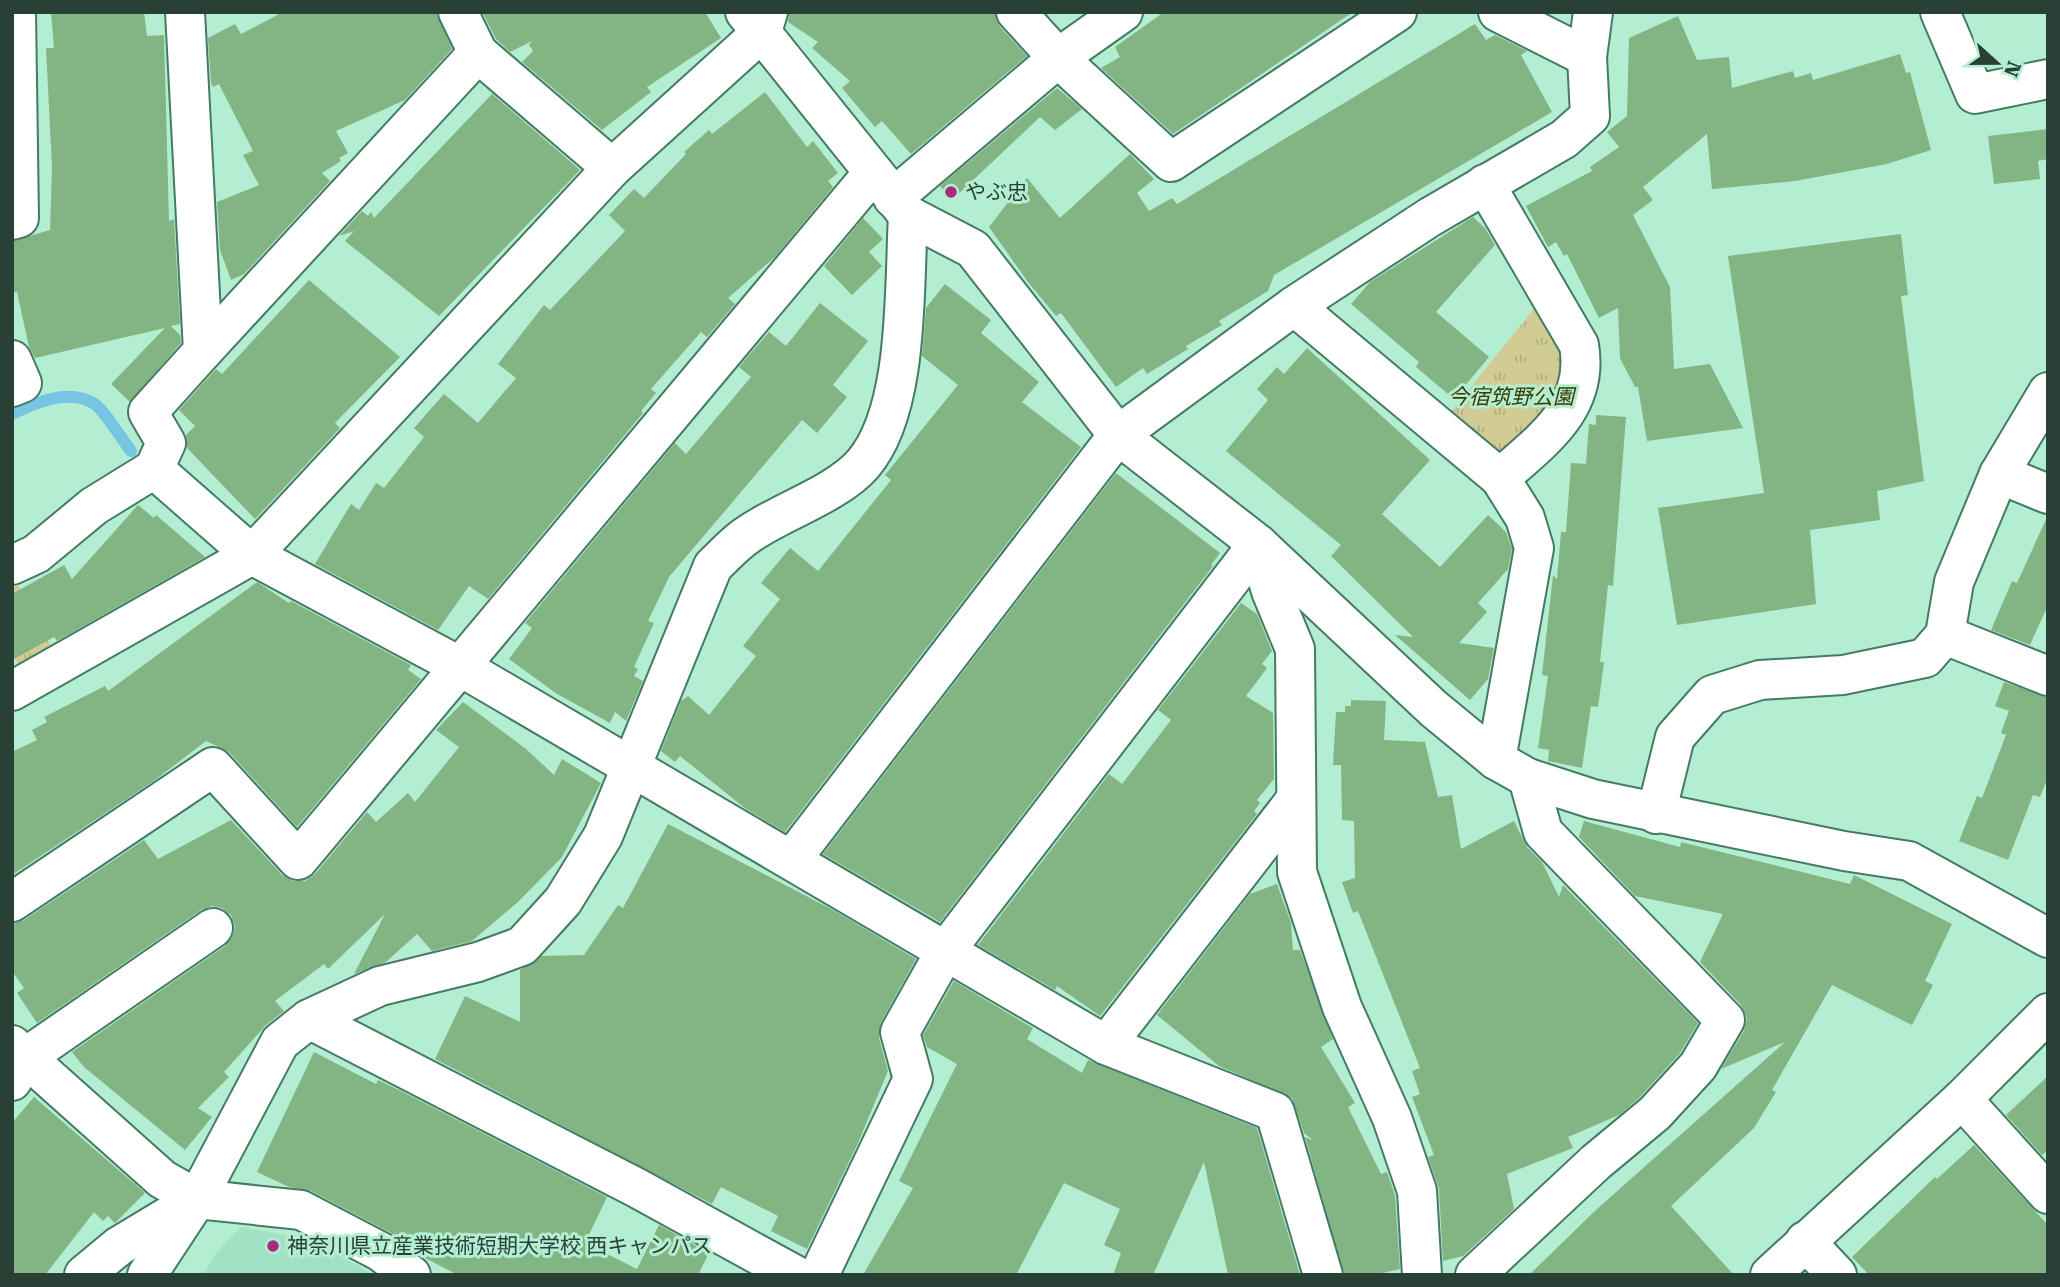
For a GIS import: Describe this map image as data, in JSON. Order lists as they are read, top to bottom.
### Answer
{
  "parks": ["今宿筑野公園"],
  "places": ["やぶ忠", "神奈川県立産業技術短期大学校 西キャンパス"],
  "north": "right"
}
